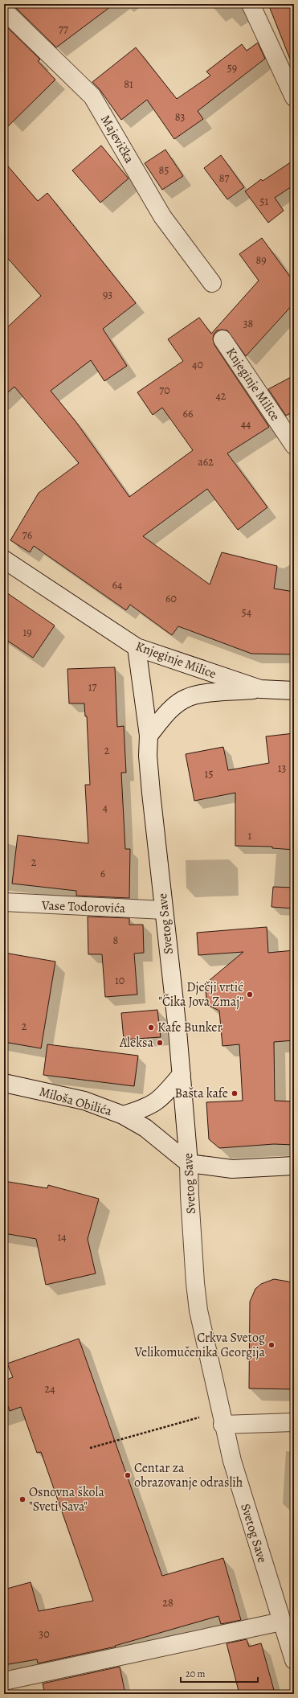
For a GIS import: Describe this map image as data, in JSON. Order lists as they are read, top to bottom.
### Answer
{
  "streets": {
    "street": [
      "Majevička",
      "Knjeginje Milice",
      "Vase Todorovića",
      "Svetog Save",
      "Miloša Obilića"
    ]
  },
  "crossings": [
    ["Knjeginje Milice", "Svetog Save"],
    ["Vase Todorovića", "Svetog Save"],
    ["Svetog Save", "Miloša Obilića"]
  ],
  "places": [
    "Dječji vrtić \"Čika Jova Zmaj\"",
    "Kafe Bunker",
    "Aleksa",
    "Bašta kafe",
    "Crkva Svetog Velikomučenika Georgija",
    "Centar za obrazovanje odraslih",
    "Osnovna škola \"Sveti Sava\""
  ],
  "house_numbers": [
    "77",
    "59",
    "81",
    "83",
    "85",
    "87",
    "51",
    "89",
    "93",
    "38",
    "40",
    "70",
    "42",
    "66",
    "44",
    "a62",
    "76",
    "64",
    "60",
    "54",
    "19",
    "17",
    "2",
    "13",
    "15",
    "4",
    "1",
    "2",
    "6",
    "8",
    "10",
    "2",
    "14",
    "24",
    "28",
    "30"
  ],
  "scale_bar": "20 m"
}
